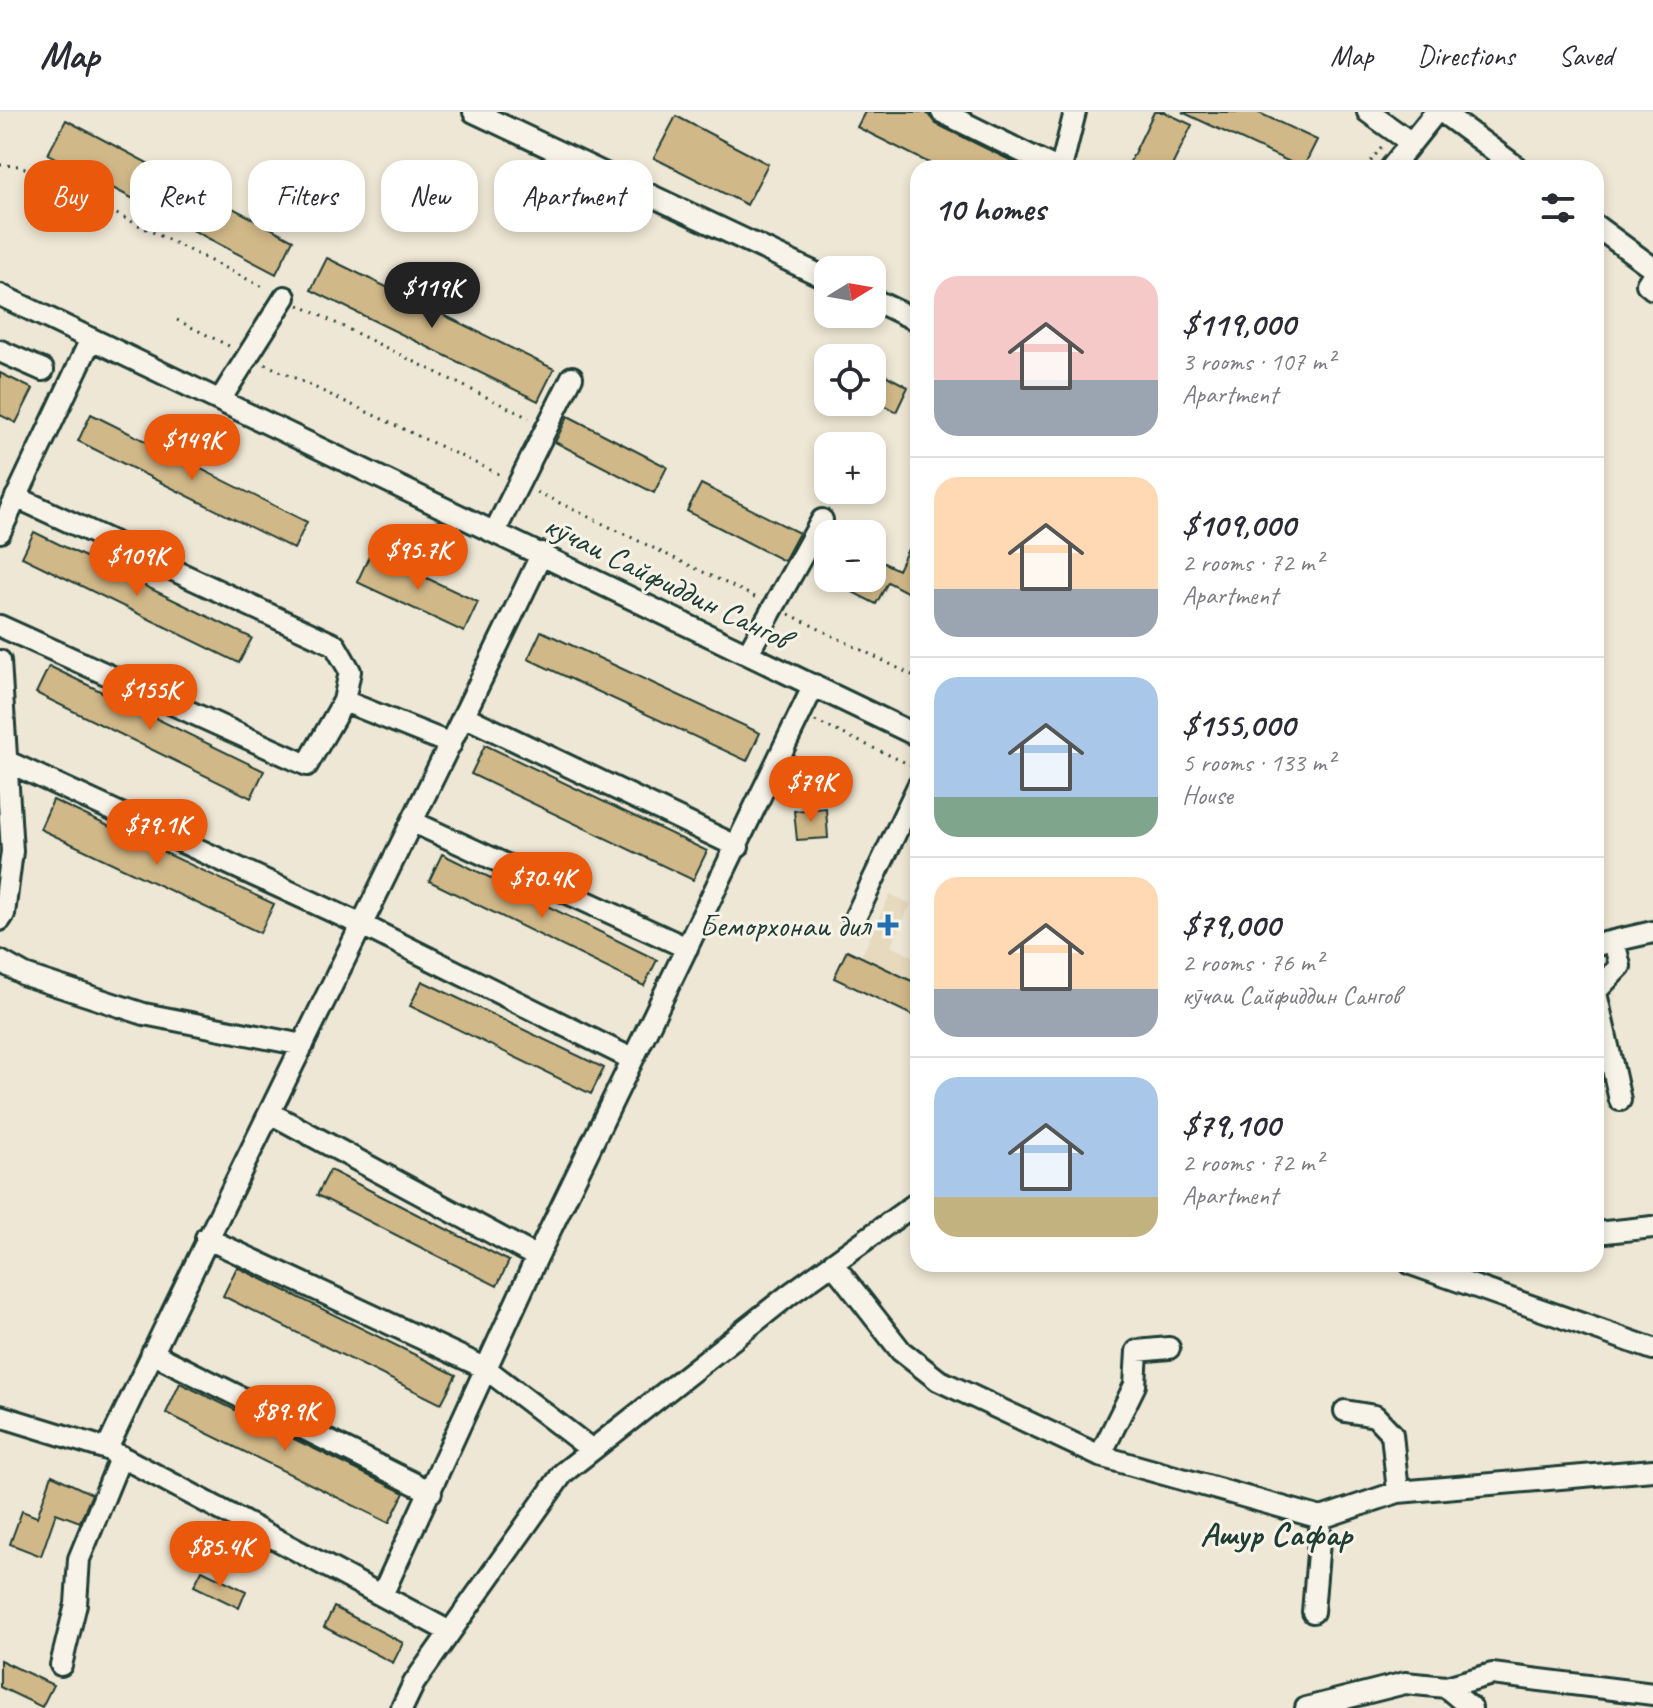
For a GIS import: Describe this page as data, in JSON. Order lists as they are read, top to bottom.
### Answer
{
  "streets": {
    "street": ["кӯчаи Сайфиддин Сангов"]
  },
  "districts": ["Ашур Сафар"],
  "places": {
    "health": ["Беморхонаи дил"]
  },
  "north": "right",
  "page": {
    "header": "Map",
    "nav": ["Map", "Directions", "Saved"],
    "chip": [
      "Buy",
      "Rent",
      "Filters",
      "New",
      "Apartment"
    ],
    "heading": "10 homes",
    "map_buttons": ["+", "−"],
    "list": [
      {
        "name": "$119,000",
        "note": "3 rooms · 107 m² · Apartment"
      },
      {
        "name": "$109,000",
        "note": "2 rooms · 72 m² · Apartment"
      },
      {
        "name": "$155,000",
        "note": "5 rooms · 133 m² · House"
      },
      {
        "name": "$79,000",
        "note": "2 rooms · 76 m² · кӯчаи Сайфиддин Сангов"
      },
      {
        "name": "$79,100",
        "note": "2 rooms · 72 m² · Apartment"
      }
    ],
    "price": [
      "$119K",
      "$149K",
      "$95.7K",
      "$109K",
      "$155K",
      "$79K",
      "$79.1K",
      "$70.4K",
      "$89.9K",
      "$85.4K"
    ]
  }
}
